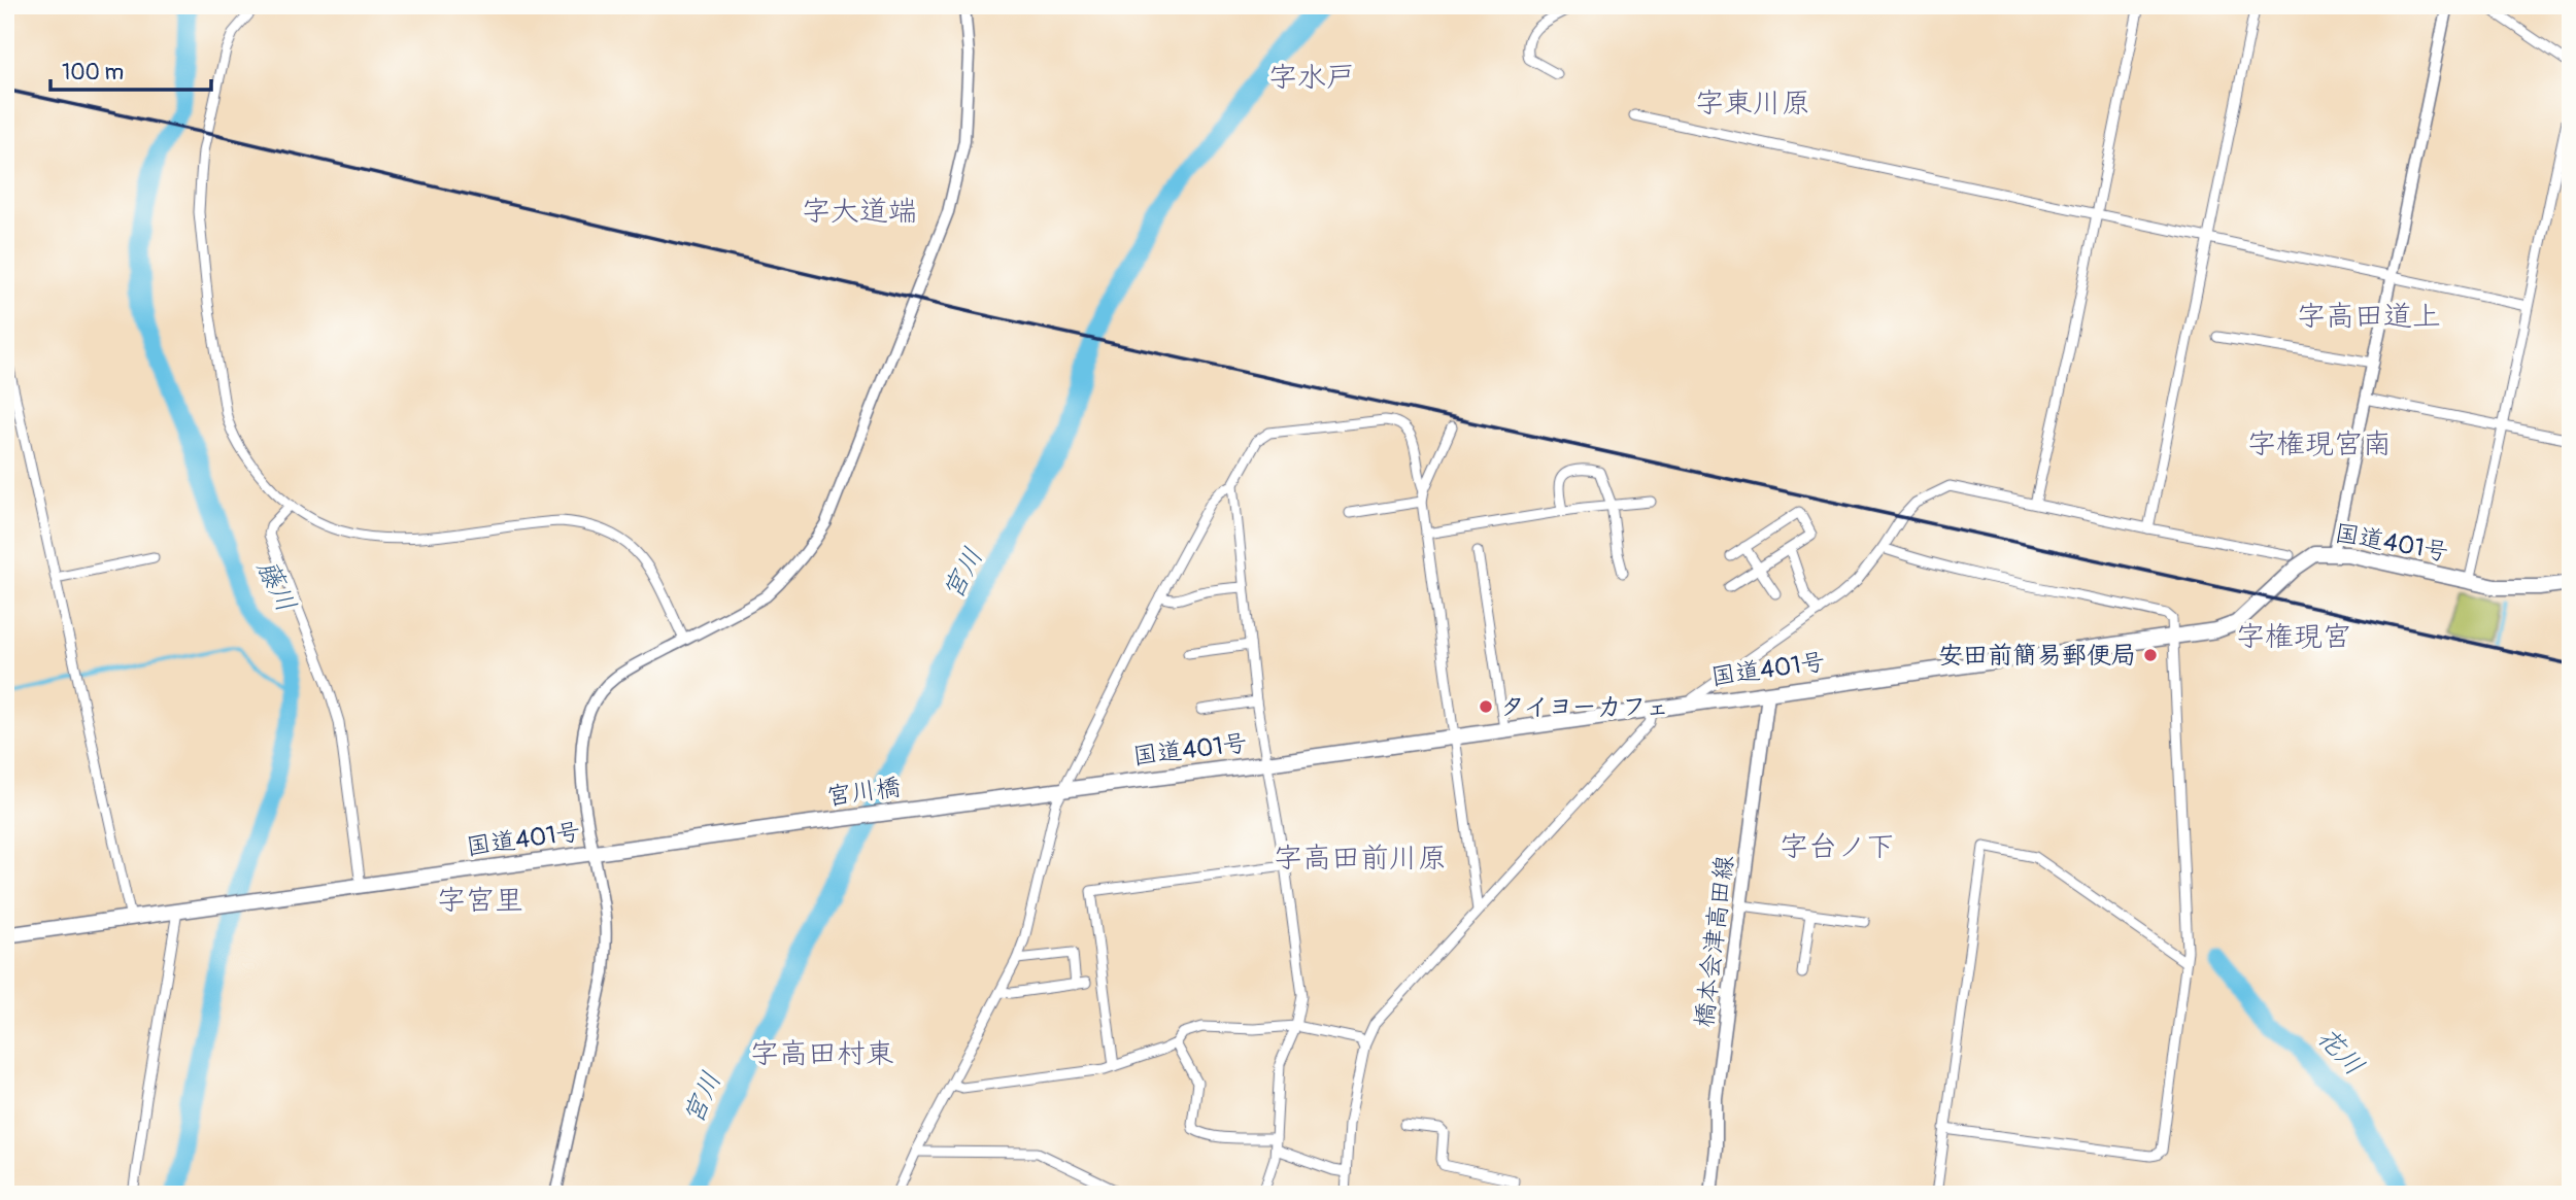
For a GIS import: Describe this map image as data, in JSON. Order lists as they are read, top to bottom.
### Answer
{
  "streets": {
    "highway": ["国道401号", "宮川橋"],
    "main road": ["橋本会津高田線"]
  },
  "crossings": [
    ["国道401号", "宮川橋"],
    ["国道401号", "橋本会津高田線"]
  ],
  "districts": [
    "字水戸",
    "字東川原",
    "字大道端",
    "字高田道上",
    "字権現宮南",
    "字権現宮",
    "字台ノ下",
    "字高田前川原",
    "字宮里",
    "字高田村東"
  ],
  "water": ["宮川", "藤川", "花川"],
  "places": ["安田前簡易郵便局", "タイヨーカフェ"],
  "scale_bar": "100 m"
}
